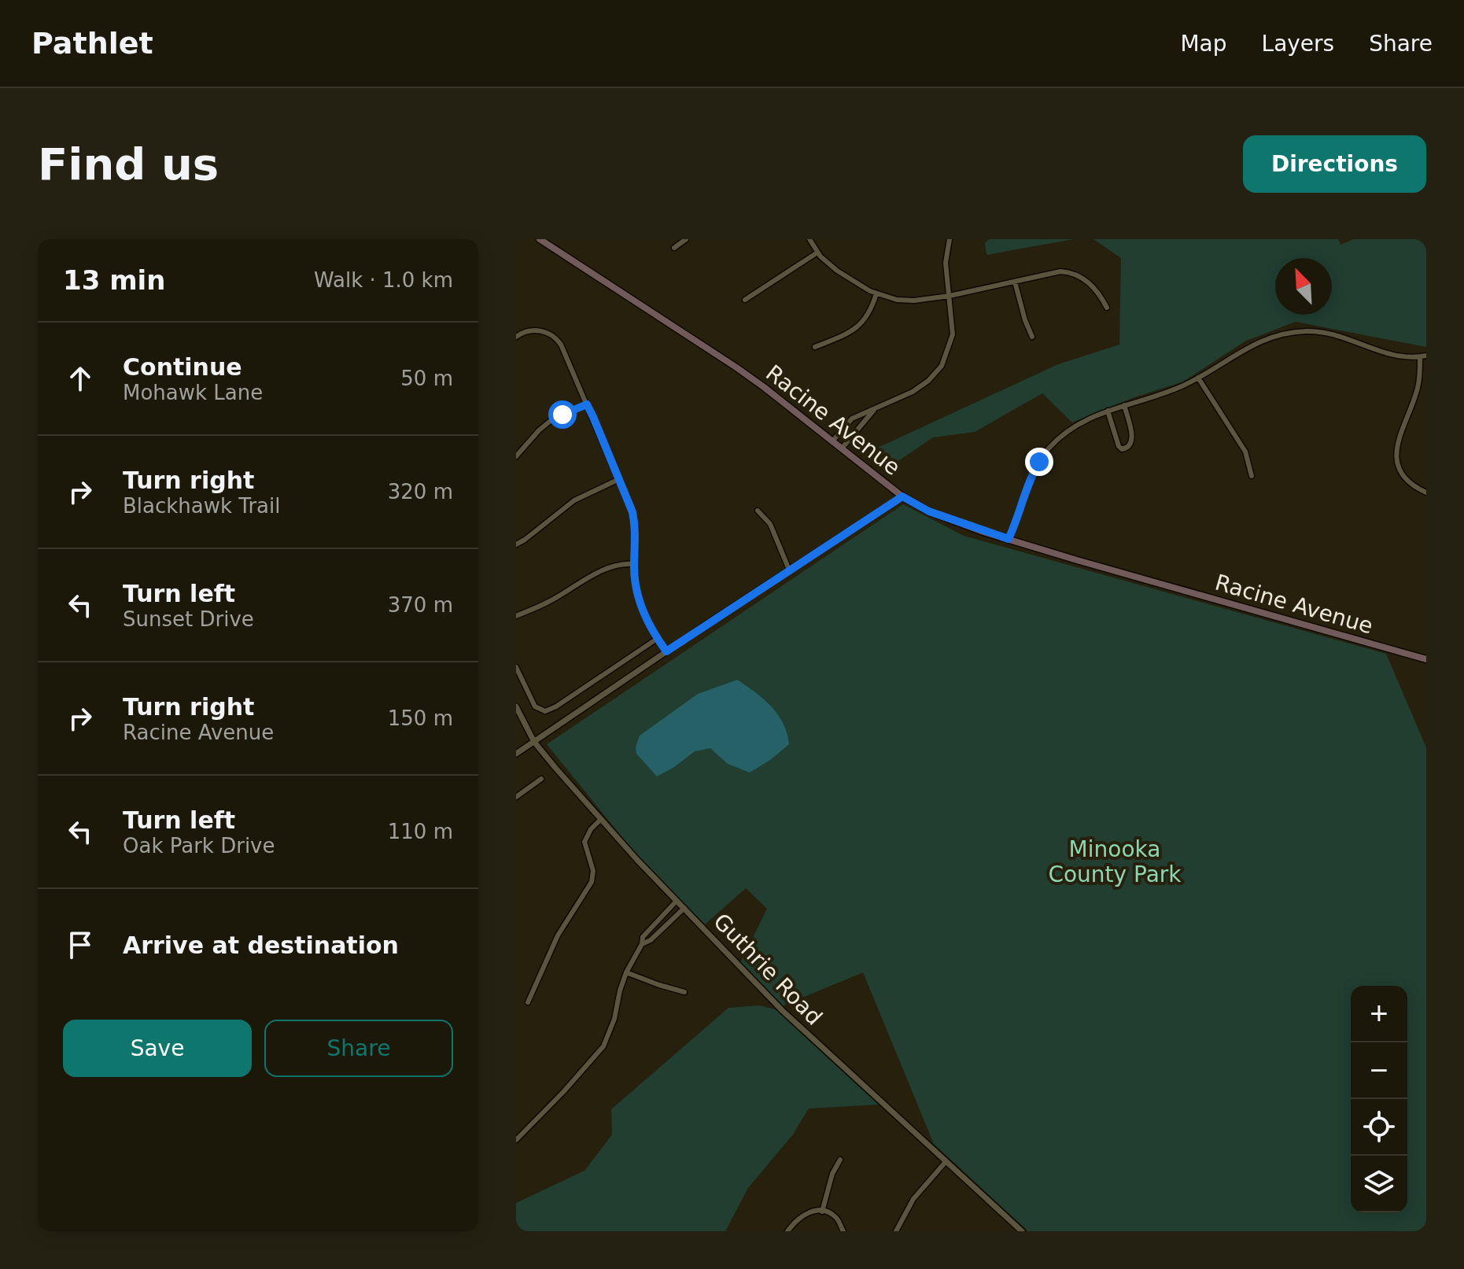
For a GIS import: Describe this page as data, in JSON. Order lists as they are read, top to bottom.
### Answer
{
  "streets": {
    "main road": ["Racine Avenue"],
    "street": ["Guthrie Road"]
  },
  "parks": ["Minooka County Park"],
  "north": "top left",
  "page": {
    "header": "Pathlet",
    "nav": ["Map", "Layers", "Share"],
    "buttons": [
      "Directions",
      ["Save", "Share"]
    ],
    "title": "Find us",
    "heading": ["13 min", "Walk · 1.0 km"],
    "list": [
      ["Continue", "Mohawk Lane", "50 m"],
      ["Turn right", "Blackhawk Trail", "320 m"],
      ["Turn left", "Sunset Drive", "370 m"],
      ["Turn right", "Racine Avenue", "150 m"],
      ["Turn left", "Oak Park Drive", "110 m"],
      "Arrive at destination"
    ],
    "map_buttons": ["+", "−"]
  }
}
